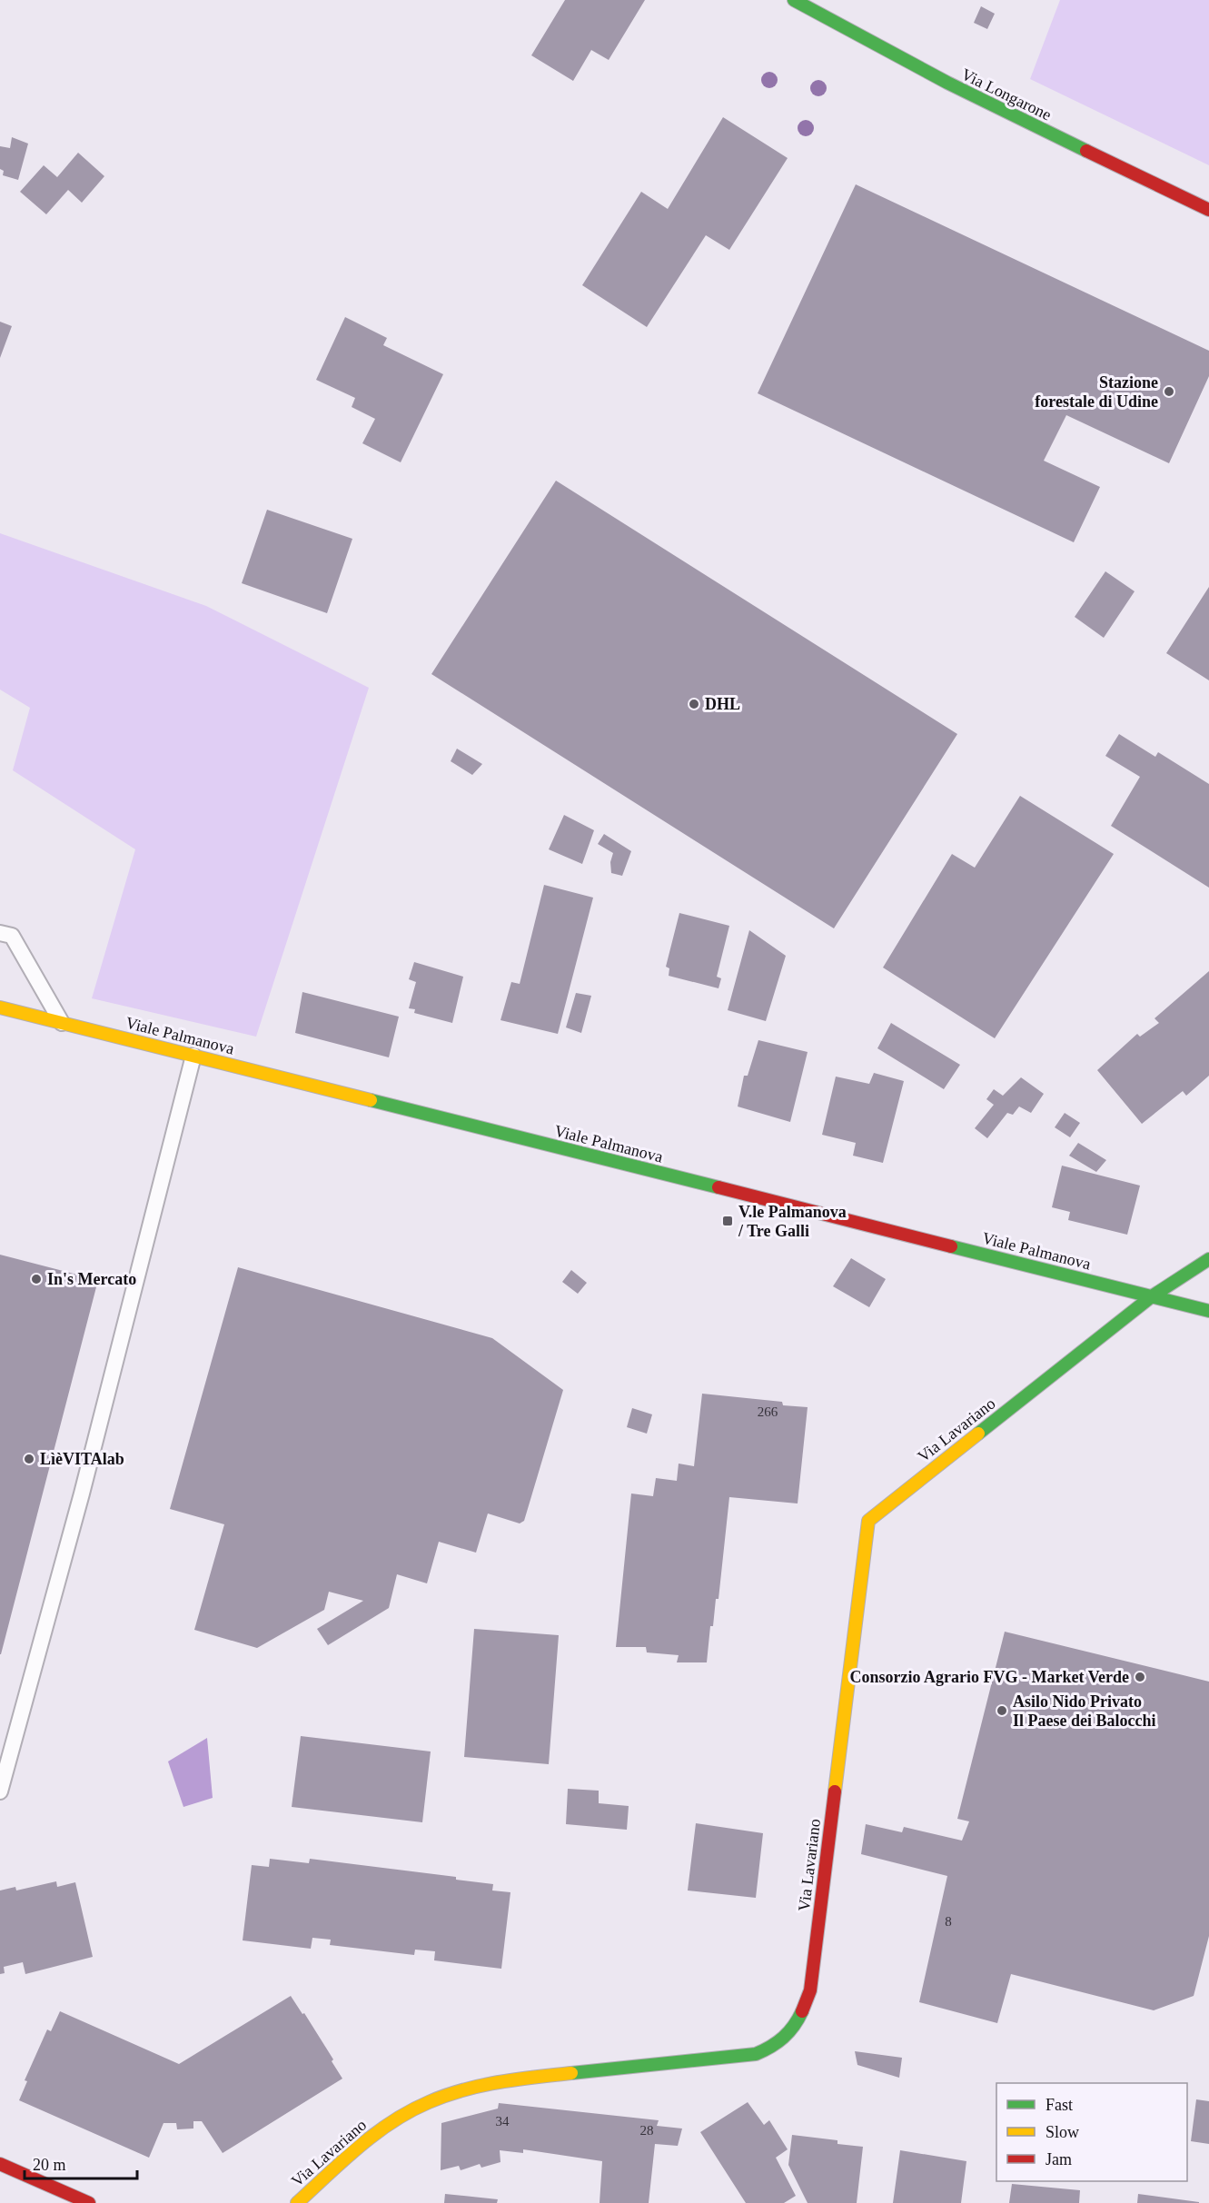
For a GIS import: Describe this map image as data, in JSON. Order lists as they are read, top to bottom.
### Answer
{
  "streets": {
    "street": ["Via Longarone", "Viale Palmanova", "Via Lavariano"]
  },
  "crossings": [
    ["Viale Palmanova", "Via Lavariano"]
  ],
  "places": {
    "other": [
      "Stazione forestale di Udine",
      "DHL",
      "In's Mercato",
      "LìèVITAlab",
      "Consorzio Agrario FVG - Market Verde",
      "Asilo Nido Privato Il Paese dei Balocchi"
    ],
    "transit": ["V.le Palmanova / Tre Galli"]
  },
  "house_numbers": [
    "266",
    "8",
    "34",
    "28"
  ],
  "legend": ["Fast", "Slow", "Jam"],
  "scale_bar": "20 m"
}
